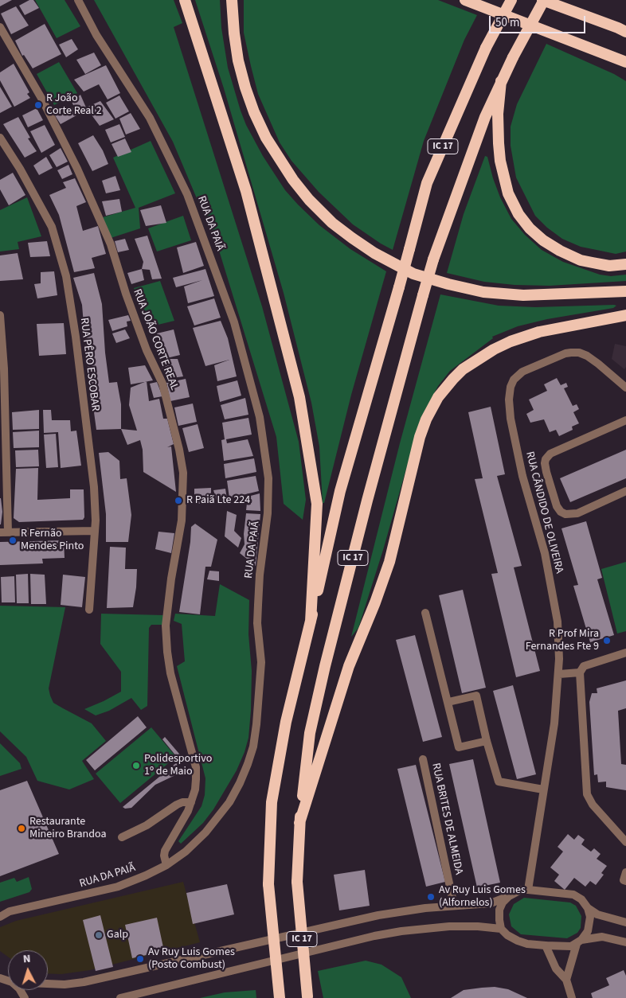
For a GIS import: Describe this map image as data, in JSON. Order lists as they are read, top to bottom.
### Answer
{
  "streets": {
    "highway": ["IC 17"],
    "street": [
      "RUA DA PAIÃ",
      "RUA JOÃO CORTE REAL",
      "RUA PÊRO ESCOBAR",
      "RUA CÂNDIDO DE OLIVEIRA",
      "RUA BRITES DE ALMEIDA"
    ]
  },
  "crossings": [
    ["RUA DA PAIÃ", "RUA JOÃO CORTE REAL"]
  ],
  "places": [
    "R João Corte Real 2",
    "R Paiã Lte 224",
    "R Fernão Mendes Pinto",
    "R Prof Mira Fernandes Fte 9",
    "Polidesportivo 1º de Maio",
    "Restaurante Mineiro Brandoa",
    "Av Ruy Luis Gomes (Alfornelos)",
    "Galp",
    "Av Ruy Luis Gomes (Posto Combust)"
  ],
  "scale_bar": "50 m",
  "north": "top"
}
